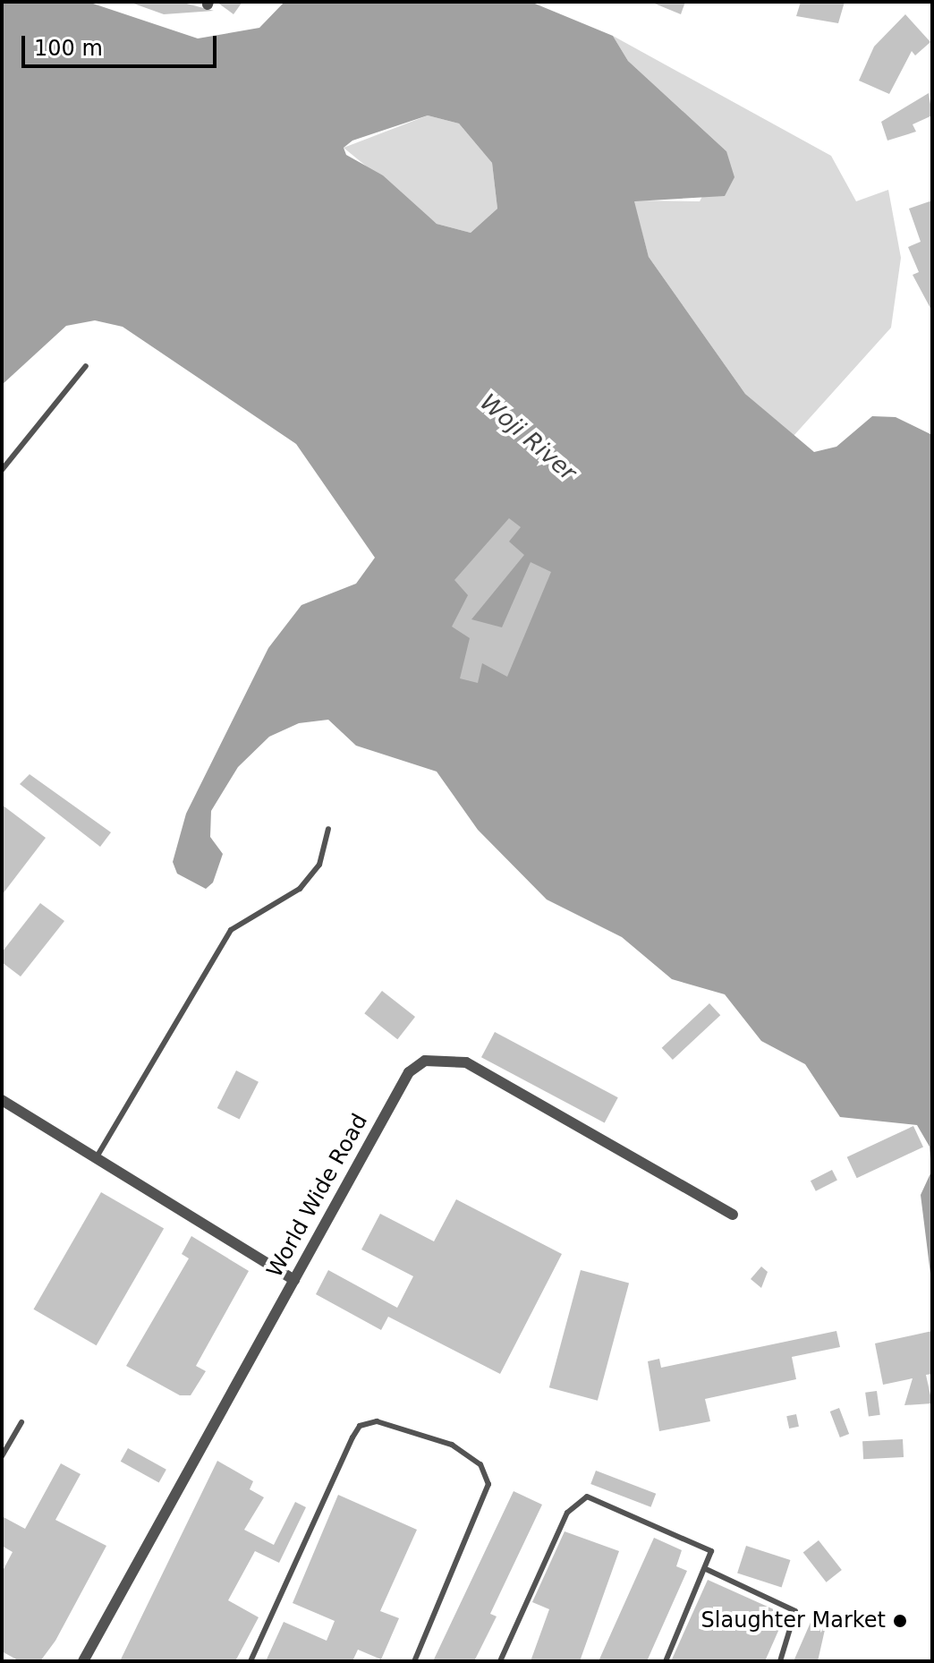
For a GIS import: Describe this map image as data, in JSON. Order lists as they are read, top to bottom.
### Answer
{
  "streets": {
    "street": ["World Wide Road"]
  },
  "water": ["Woji River"],
  "places": ["Slaughter Market"],
  "scale_bar": "100 m"
}
